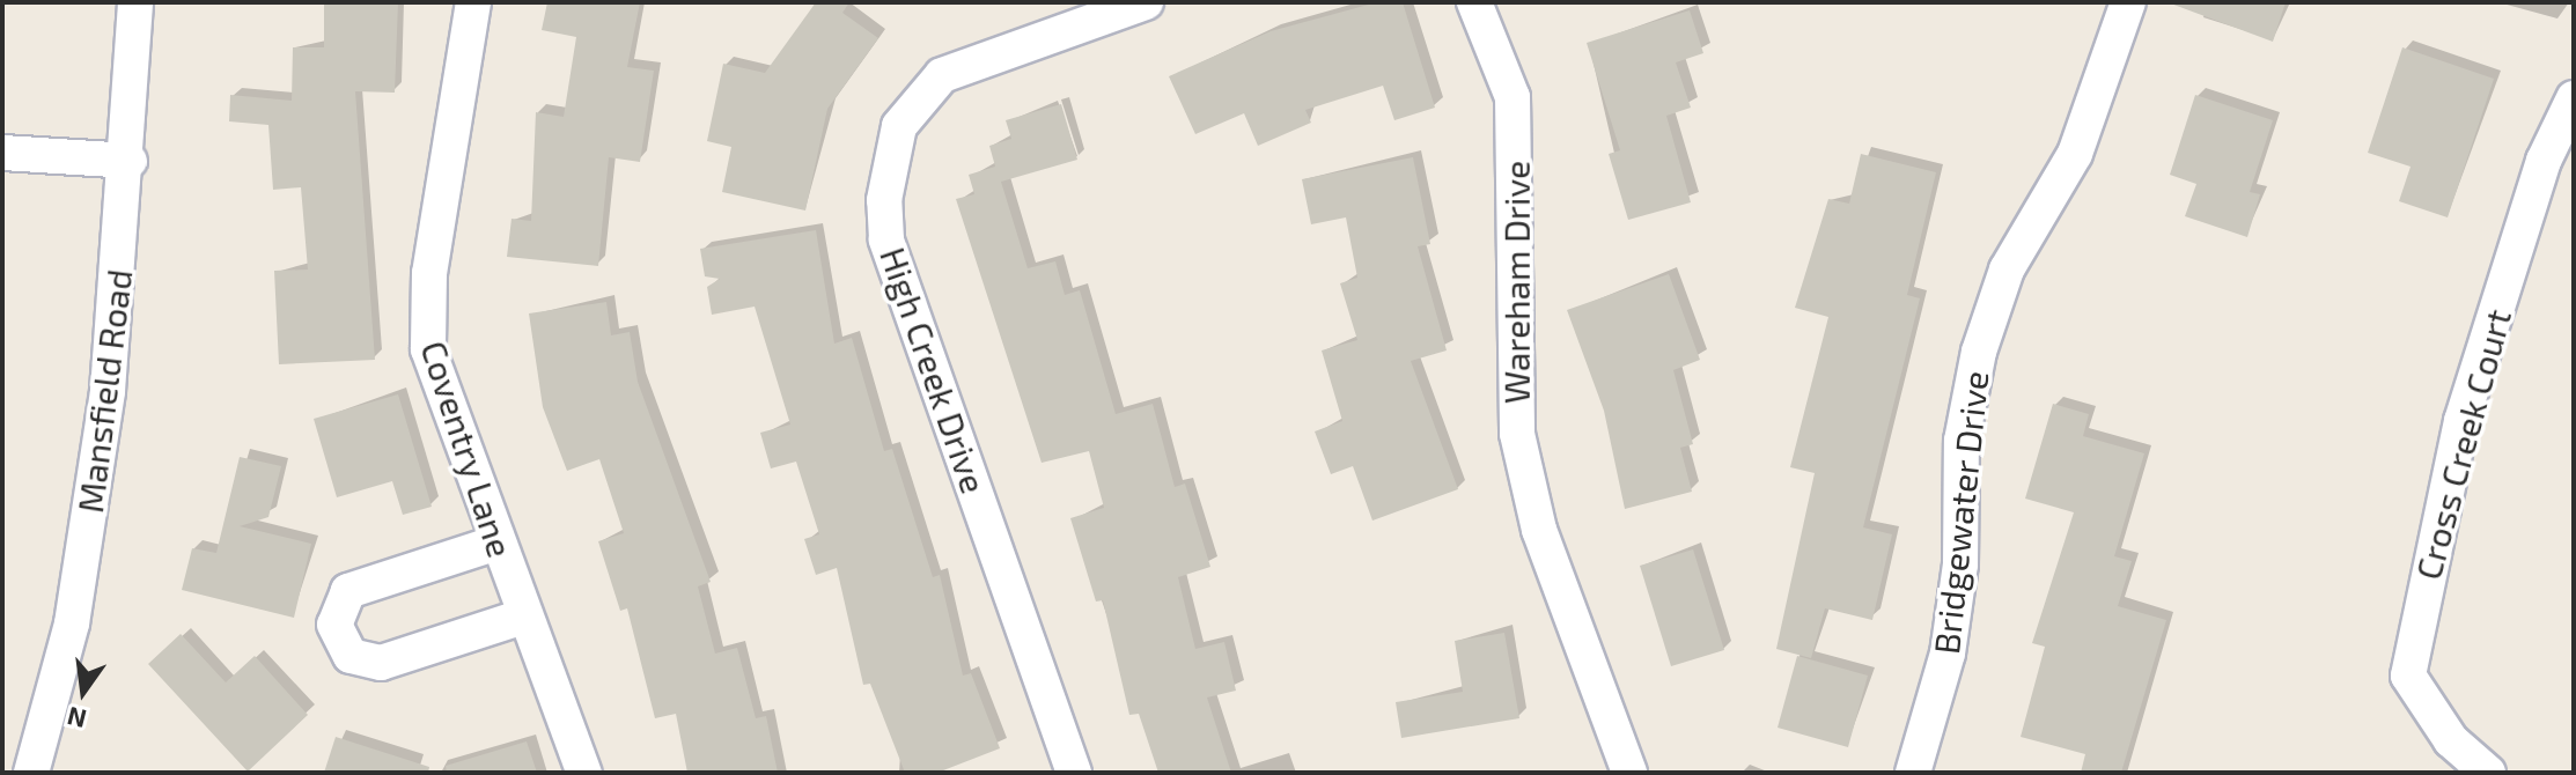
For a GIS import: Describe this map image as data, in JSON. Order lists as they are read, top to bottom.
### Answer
{
  "streets": {
    "street": [
      "Wareham Drive",
      "High Creek Drive",
      "Mansfield Road",
      "Cross Creek Court",
      "Coventry Lane",
      "Bridgewater Drive"
    ]
  },
  "north": "bottom"
}
